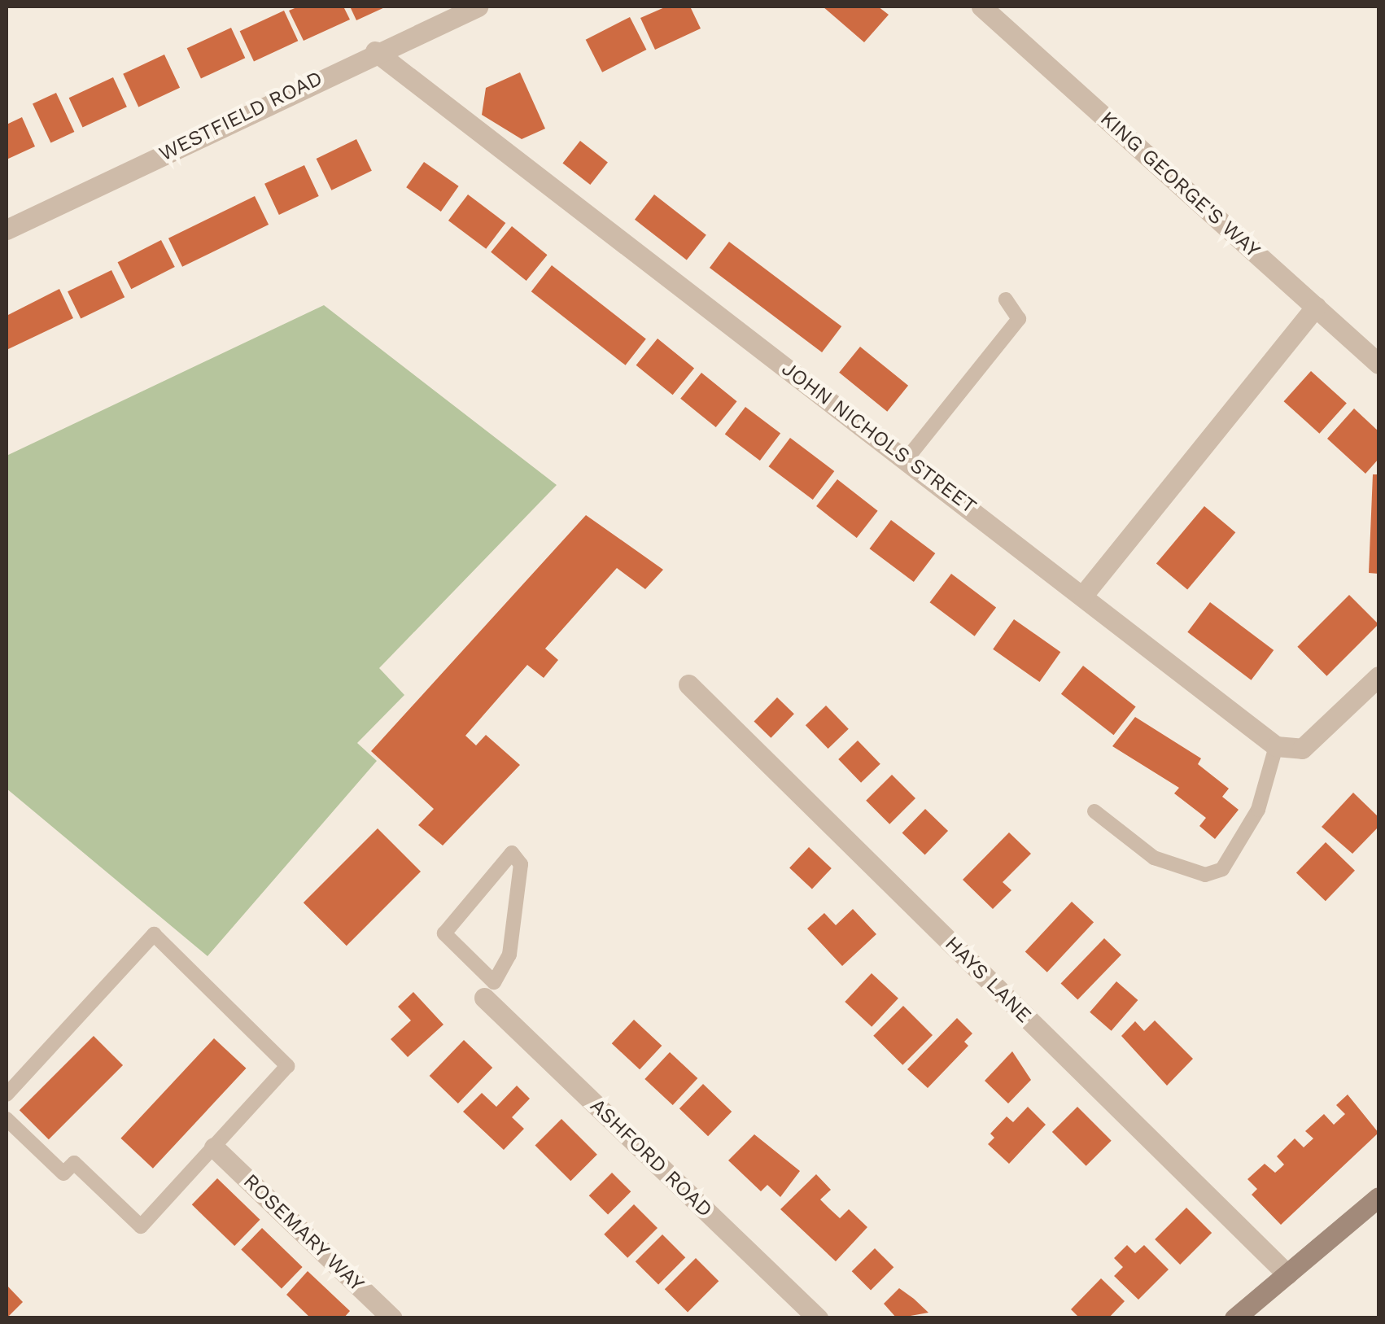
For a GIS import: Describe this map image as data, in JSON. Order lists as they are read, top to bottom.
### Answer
{
  "streets": {
    "street": [
      "WESTFIELD ROAD",
      "KING GEORGE'S WAY",
      "JOHN NICHOLS STREET",
      "HAYS LANE",
      "ASHFORD ROAD",
      "ROSEMARY WAY"
    ]
  },
  "crossings": [
    ["WESTFIELD ROAD", "JOHN NICHOLS STREET"]
  ]
}
